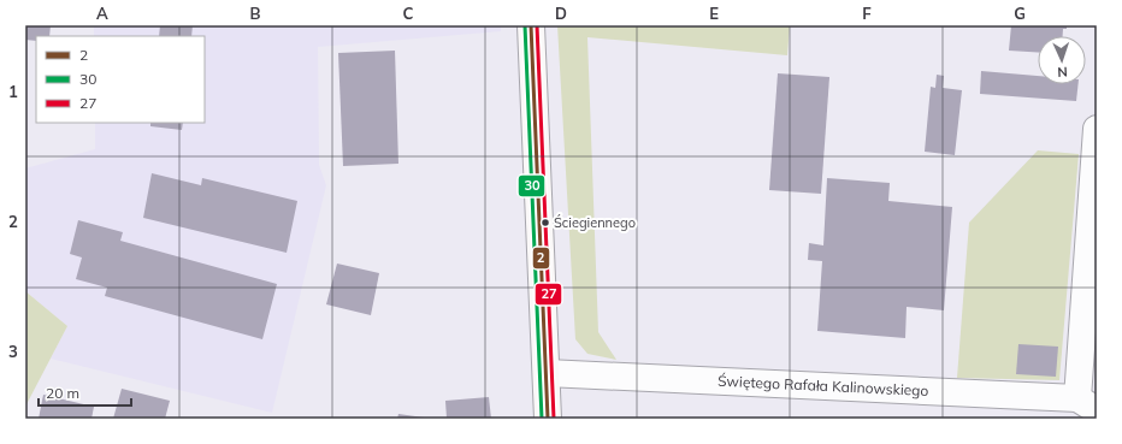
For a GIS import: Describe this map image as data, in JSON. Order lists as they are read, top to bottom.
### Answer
{
  "streets": {
    "street": ["Świętego Rafała Kalinowskiego"]
  },
  "places": ["Ściegiennego"],
  "lines": ["transit line 2", "transit line 30", "transit line 27"],
  "legend": ["2", "30", "27"],
  "scale_bar": "20 m",
  "north": "bottom",
  "grid": {
    "columns": [
      "A",
      "B",
      "C",
      "D",
      "E",
      "F",
      "G"
    ],
    "rows": ["1", "2", "3"]
  }
}
